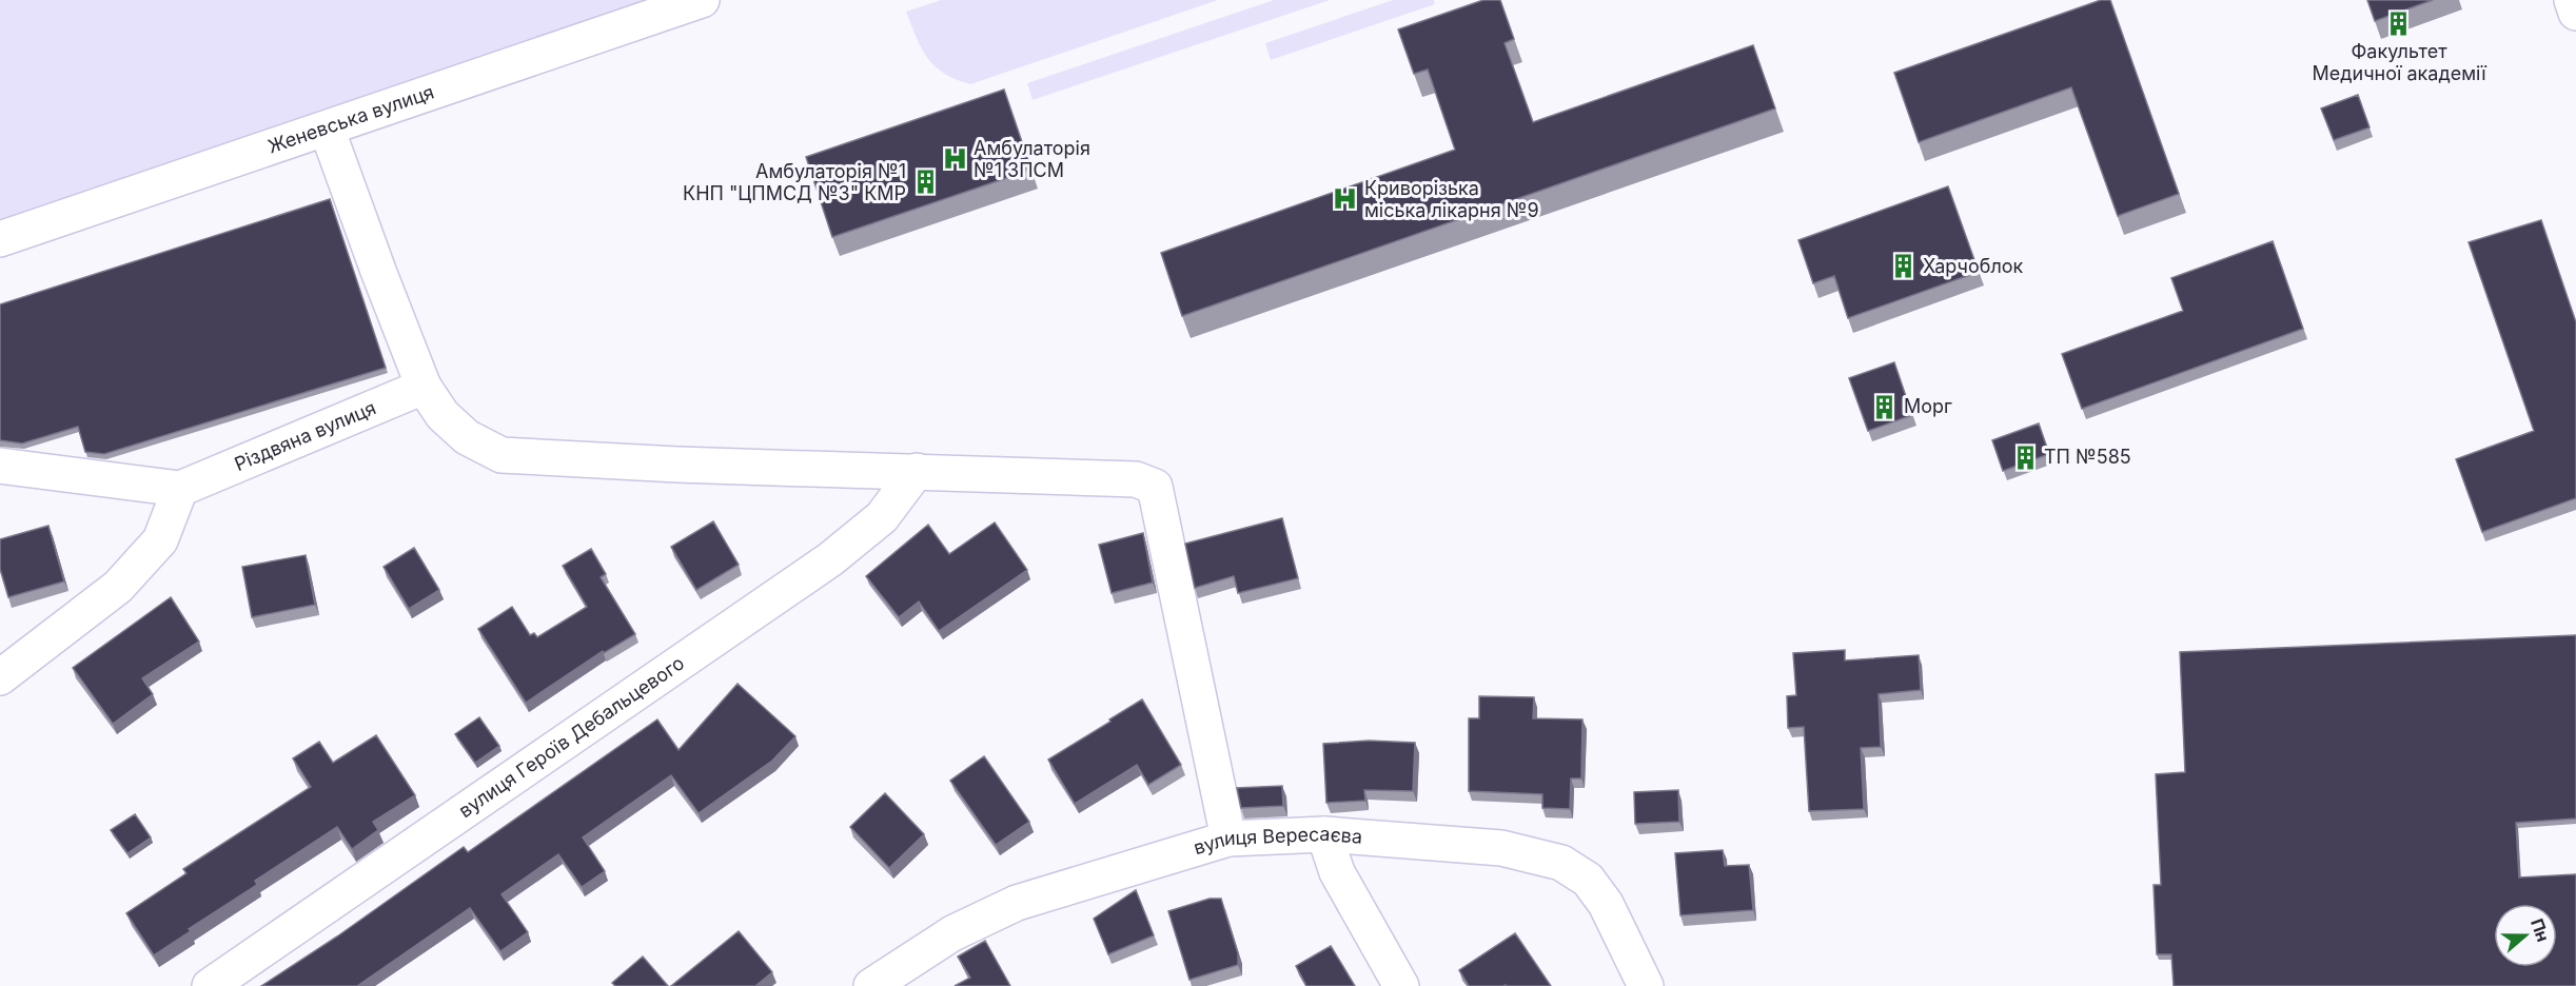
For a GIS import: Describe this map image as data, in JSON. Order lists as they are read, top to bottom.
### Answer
{
  "streets": {
    "street": [
      "Женевська вулиця",
      "Різдвяна вулиця",
      "вулиця Героїв Дебальцевого",
      "вулиця Вересаєва"
    ]
  },
  "places": {
    "building": [
      "Факультет Медичної академії",
      "Амбулаторія №1 КНП \"ЦПМСД №3\" КМР",
      "Харчоблок",
      "Морг",
      "ТП №585"
    ],
    "hospital": ["Амбулаторія №1 ЗПСМ", "Криворізька міська лікарня №9"]
  },
  "north": "right"
}
